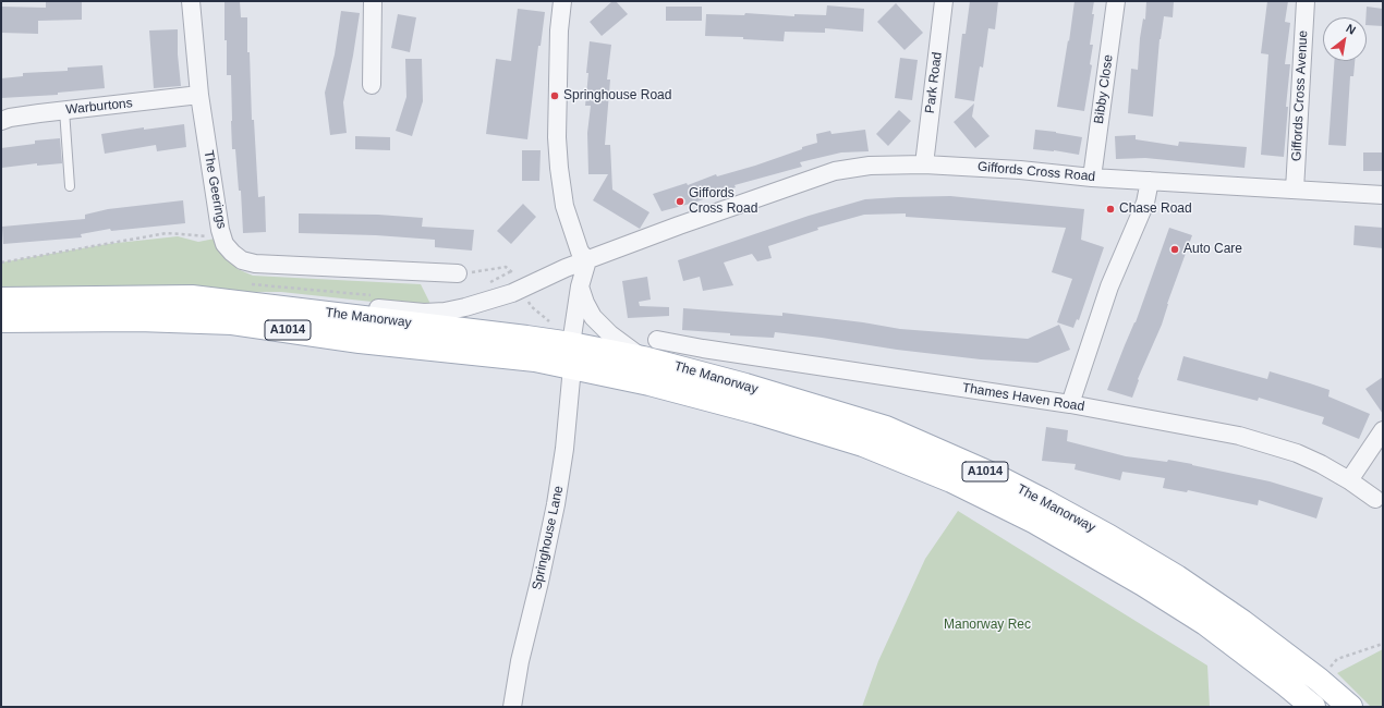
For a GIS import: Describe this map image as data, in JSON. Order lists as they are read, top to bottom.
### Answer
{
  "streets": {
    "main road": ["The Manorway", "A1014"],
    "street": [
      "Park Road",
      "Bibby Close",
      "Giffords Cross Avenue",
      "Warburtons",
      "Giffords Cross Road",
      "The Geerings",
      "Thames Haven Road",
      "Springhouse Lane"
    ]
  },
  "crossings": [
    ["Park Road", "Giffords Cross Road"],
    ["Bibby Close", "Giffords Cross Road"],
    ["Giffords Cross Avenue", "Giffords Cross Road"],
    ["Warburtons", "The Geerings"],
    ["Giffords Cross Road", "The Manorway"],
    ["The Manorway", "Springhouse Lane"]
  ],
  "parks": ["Manorway Rec"],
  "places": [
    "Springhouse Road",
    "Giffords Cross Road",
    "Chase Road",
    "Auto Care"
  ],
  "north": "top right"
}
